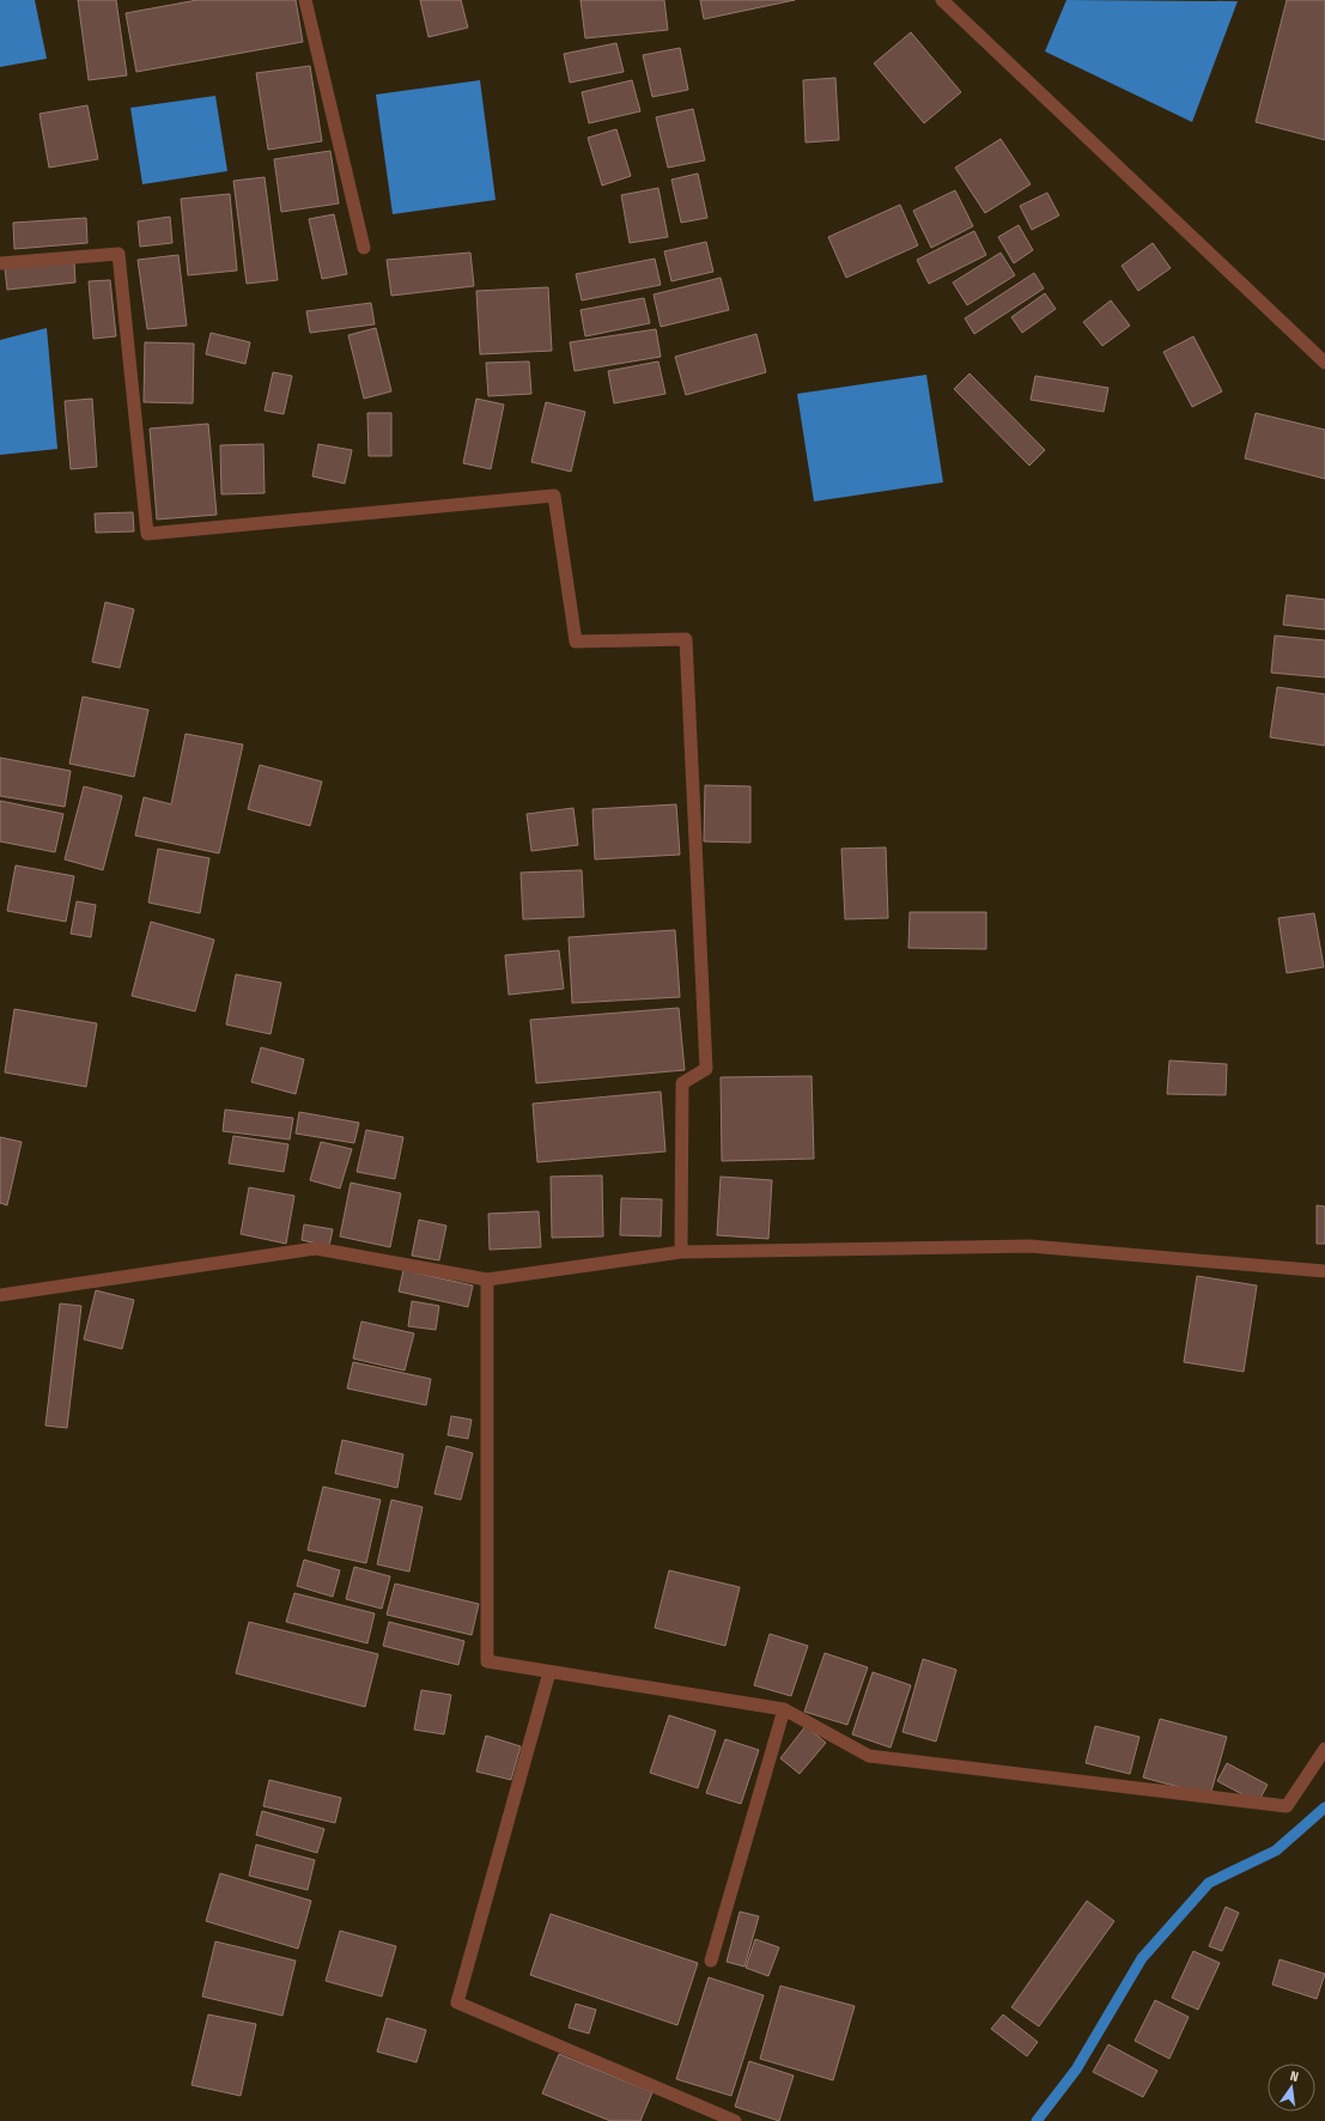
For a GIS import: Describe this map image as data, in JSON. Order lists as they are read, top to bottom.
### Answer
{
  "north": "top"
}
